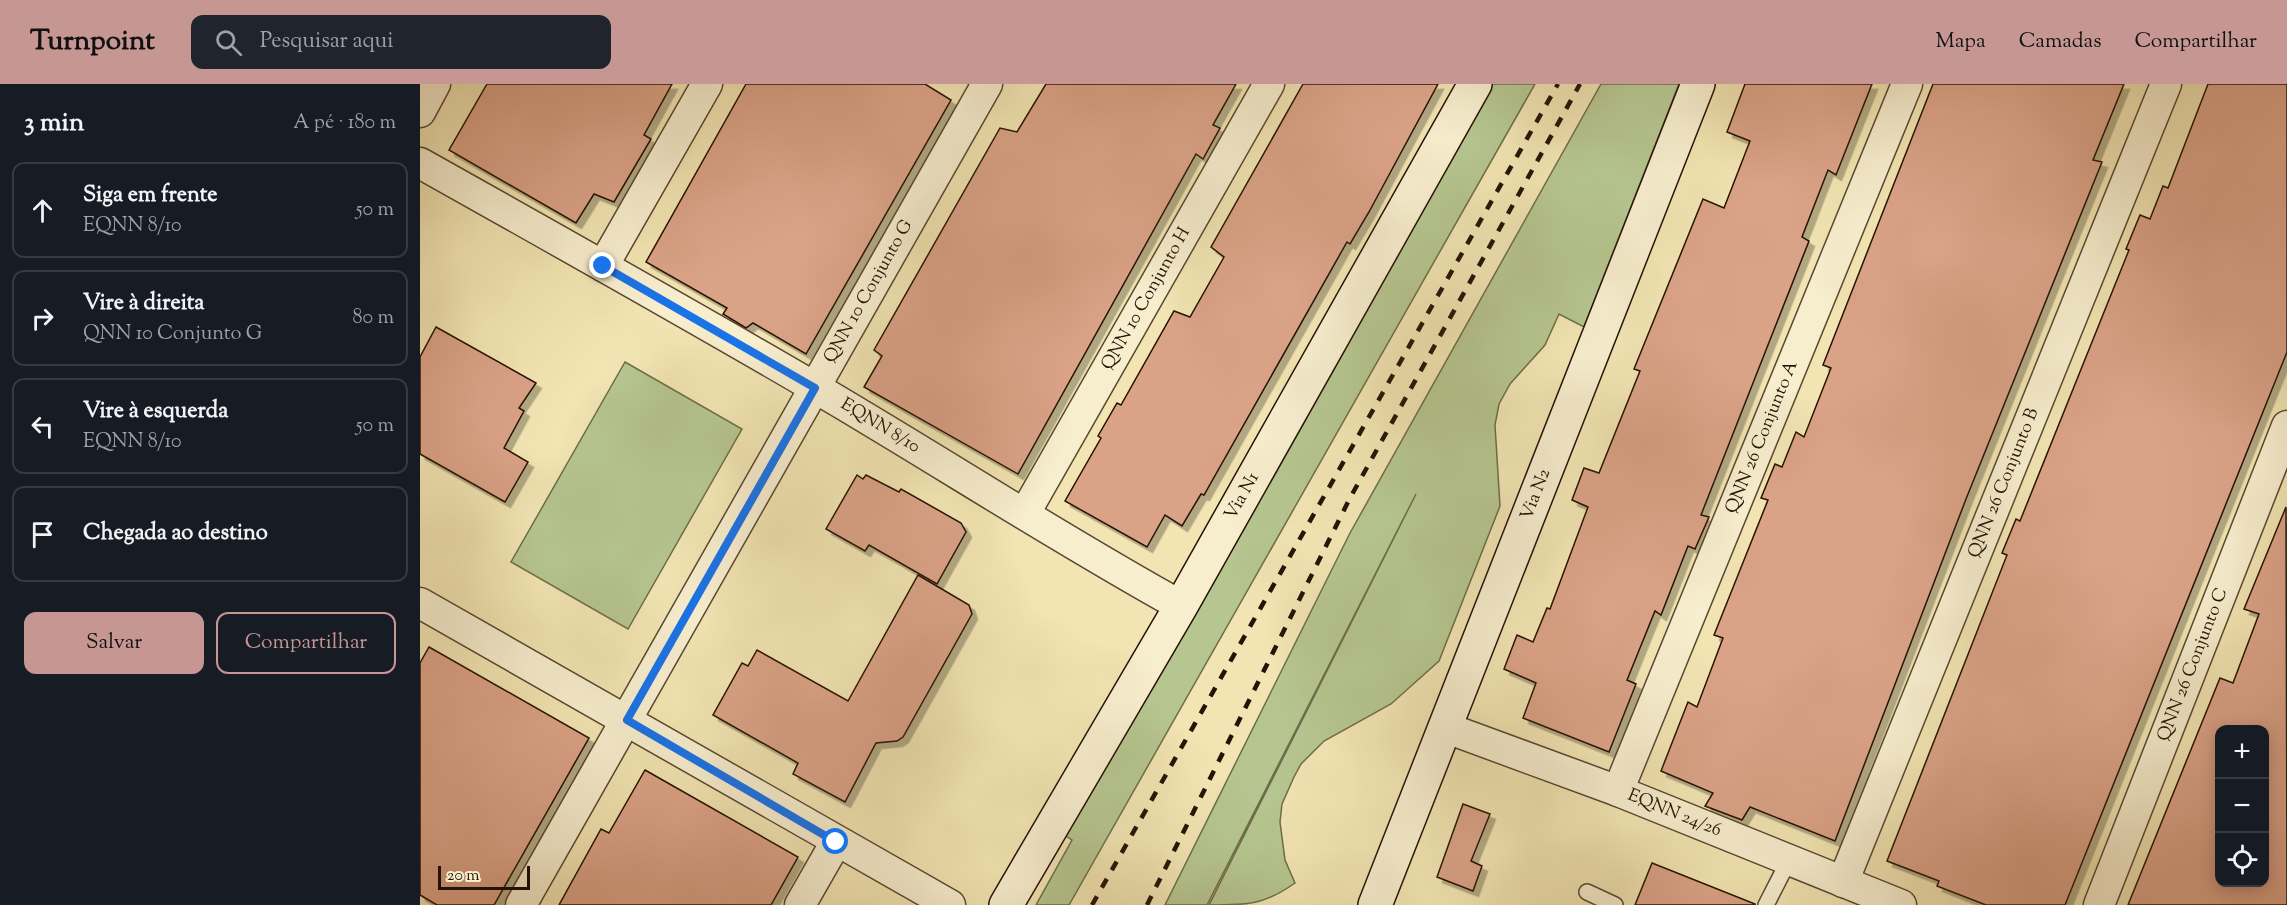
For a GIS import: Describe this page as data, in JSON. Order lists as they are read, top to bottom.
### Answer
{
  "streets": {
    "main road": ["Via N2", "Via N1"],
    "street": [
      "QNN 10 Conjunto G",
      "QNN 10 Conjunto H",
      "EQNN 8/10",
      "QNN 26 Conjunto A",
      "QNN 26 Conjunto B",
      "QNN 26 Conjunto C",
      "EQNN 24/26"
    ]
  },
  "crossings": [
    ["QNN 10 Conjunto G", "EQNN 8/10"],
    ["QNN 10 Conjunto H", "EQNN 8/10"],
    ["EQNN 8/10", "Via N1"],
    ["QNN 26 Conjunto A", "EQNN 24/26"],
    ["QNN 26 Conjunto B", "EQNN 24/26"],
    ["Via N2", "EQNN 24/26"]
  ],
  "scale_bar": "20 m",
  "page": {
    "header": "Turnpoint",
    "search": "Pesquisar aqui",
    "nav": ["Mapa", "Camadas", "Compartilhar"],
    "heading": ["3 min", "A pé · 180 m"],
    "list": [
      ["Siga em frente", "EQNN 8/10", "50 m"],
      ["Vire à direita", "QNN 10 Conjunto G", "80 m"],
      ["Vire à esquerda", "EQNN 8/10", "50 m"],
      "Chegada ao destino"
    ],
    "buttons": ["Salvar", "Compartilhar"],
    "map_buttons": ["+", "−"],
    "scale": "20 m"
  }
}
